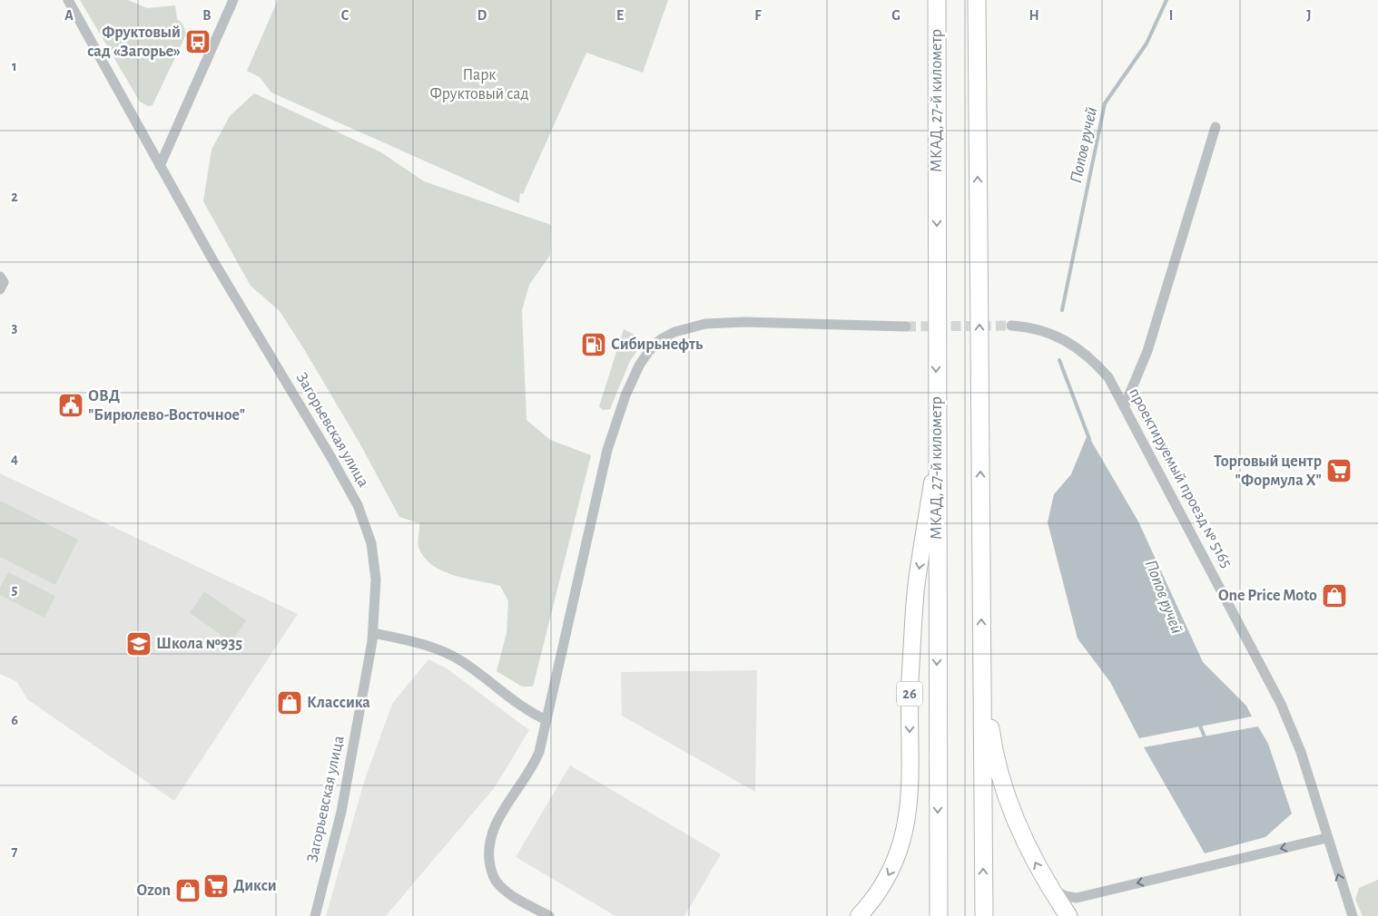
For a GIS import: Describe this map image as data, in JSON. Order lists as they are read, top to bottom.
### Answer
{
  "streets": {
    "highway": ["МКАД, 27-й километр"],
    "main road": ["26"],
    "street": ["Загорьевская улица", "проектируемый проезд № 5165"]
  },
  "crossings": [
    ["МКАД, 27-й километр", "26"]
  ],
  "water": ["Попов ручей"],
  "parks": ["Парк Фруктовый сад"],
  "places": {
    "bus stop": ["Фруктовый сад «Загорье»"],
    "fuel station": ["Сибирьнефть"],
    "public building": ["ОВД \"Бирюлево-Восточное\""],
    "supermarket": ["Торговый центр \"Формула X\"", "Дикси"],
    "shop": ["One Price Moto", "Классика", "Ozon"],
    "school or university": ["Школа №935"]
  },
  "grid": {
    "columns": [
      "A",
      "B",
      "C",
      "D",
      "E",
      "F",
      "G",
      "H",
      "I",
      "J"
    ],
    "rows": [
      "1",
      "2",
      "3",
      "4",
      "5",
      "6",
      "7"
    ]
  }
}
